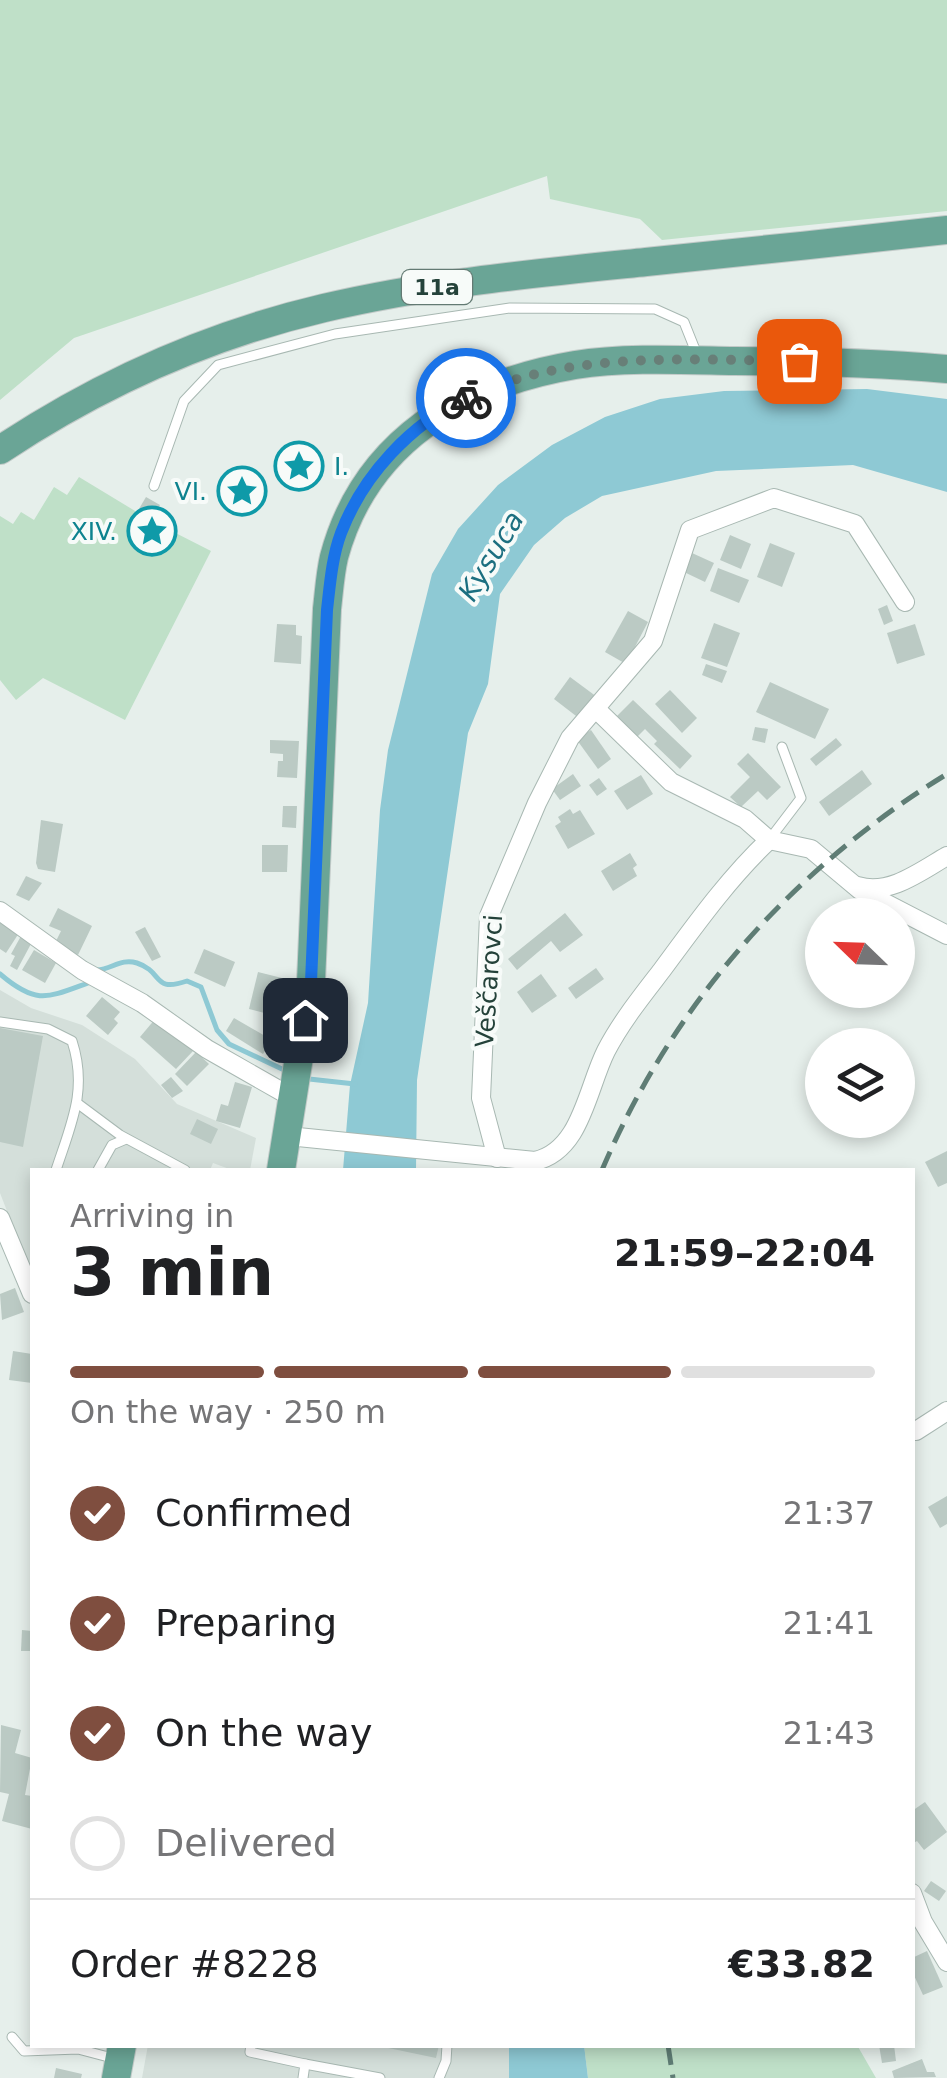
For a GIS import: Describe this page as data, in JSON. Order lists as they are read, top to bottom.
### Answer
{
  "streets": {
    "main road": ["11a"],
    "street": ["Veščarovci"]
  },
  "water": ["Kysuca"],
  "places": {
    "place": ["I.", "VI.", "XIV."]
  },
  "north": "top left",
  "page": {
    "heading": ["3 min", "Arriving in", "21:59–22:04"],
    "panel": ["Order #8228", "€33.82"],
    "bar": "On the way · 250 m",
    "list": [
      ["Confirmed", "21:37"],
      ["Preparing", "21:41"],
      ["On the way", "21:43"],
      "Delivered"
    ]
  }
}
